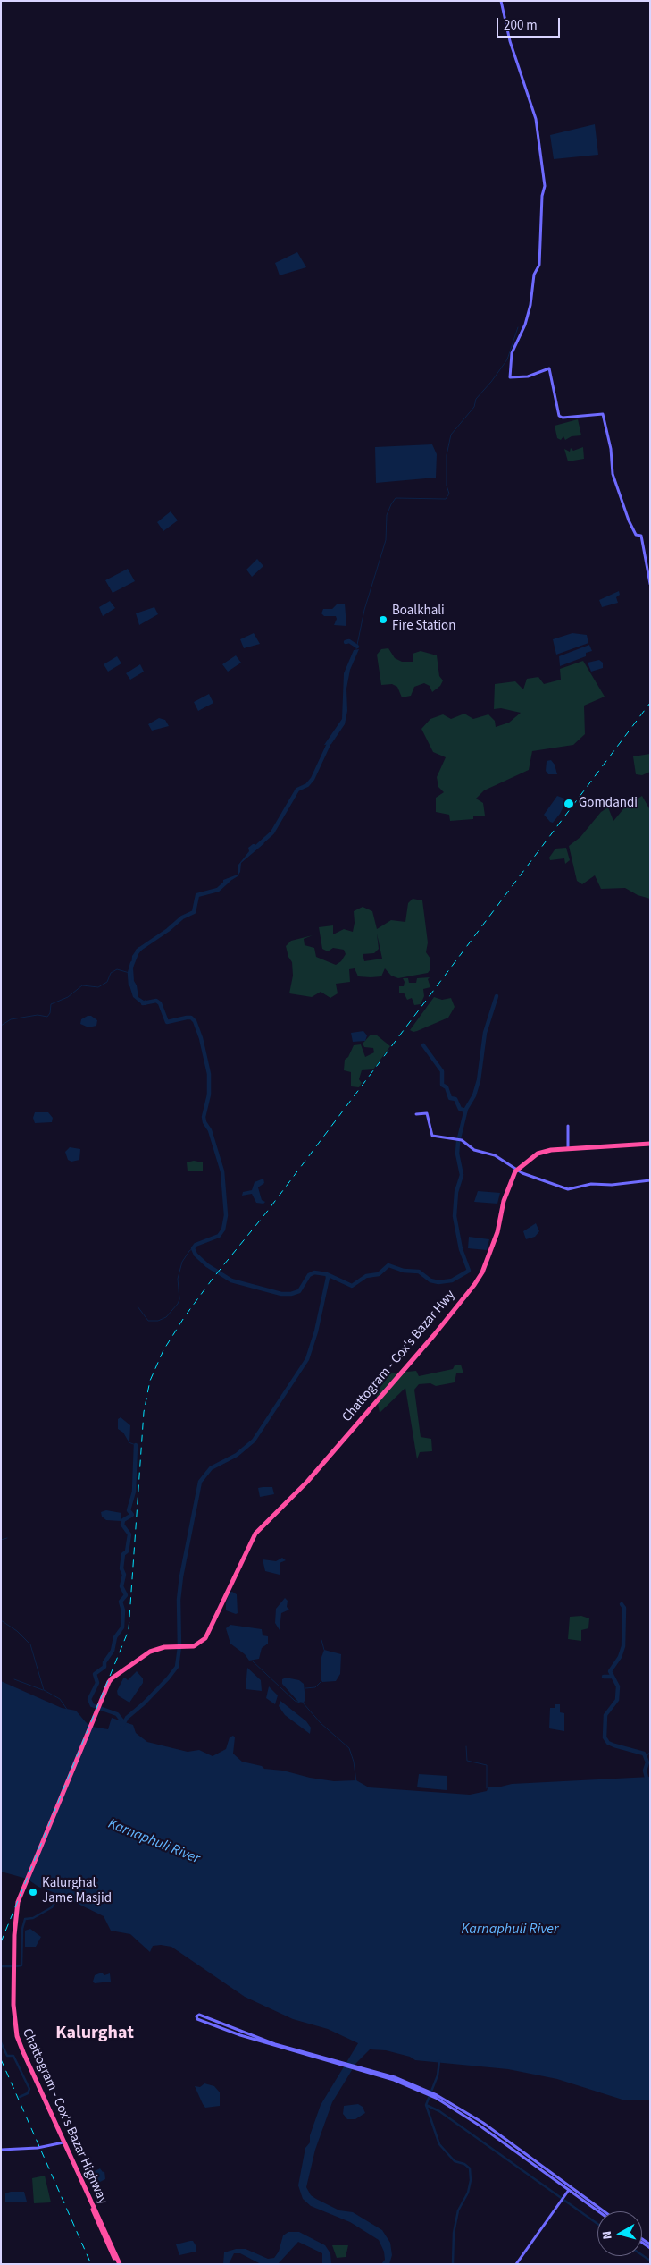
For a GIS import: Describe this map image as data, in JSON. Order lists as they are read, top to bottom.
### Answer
{
  "streets": {
    "highway": ["Chattogram - Cox's Bazar Hwy", "Chattogram - Cox's Bazar Highway"]
  },
  "crossings": [
    ["Chattogram - Cox's Bazar Hwy", "Chattogram - Cox's Bazar Highway"]
  ],
  "districts": ["Kalurghat"],
  "water": ["Karnaphuli River"],
  "places": ["Boalkhali Fire Station", "Gomdandi", "Kalurghat Jame Masjid"],
  "scale_bar": "200 m",
  "north": "left"
}
